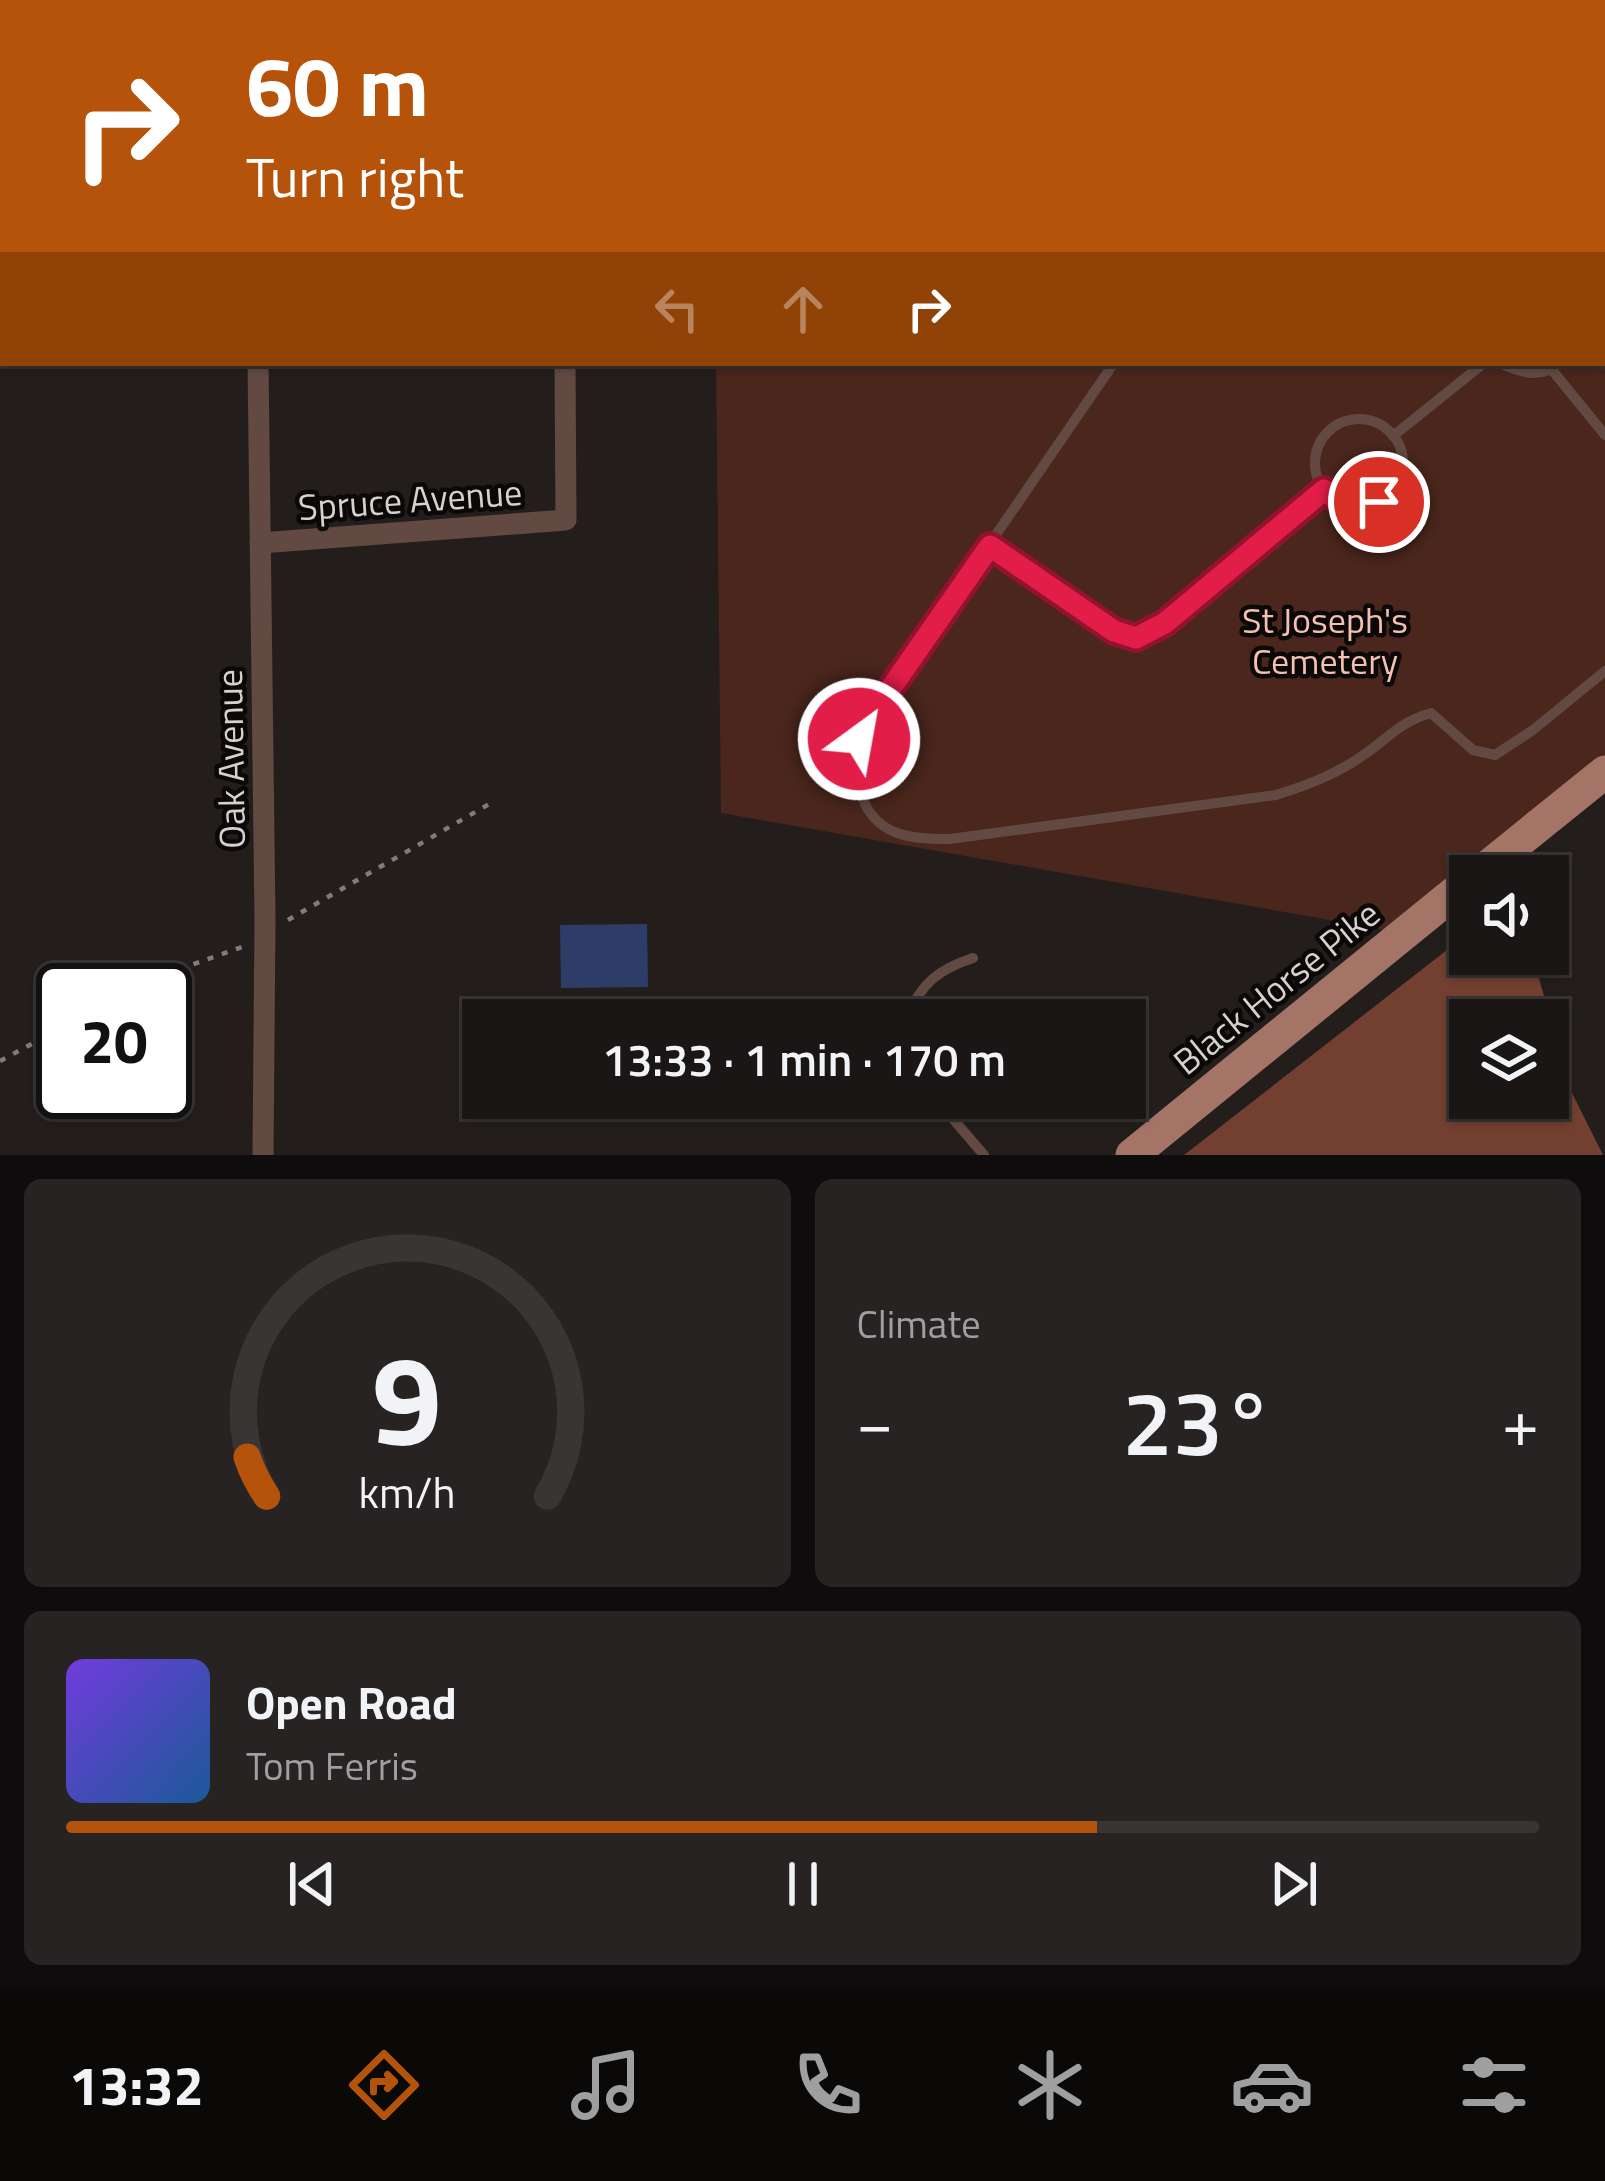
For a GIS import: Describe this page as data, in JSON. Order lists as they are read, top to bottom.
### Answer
{
  "streets": {
    "main road": ["Black Horse Pike"],
    "street": ["Spruce Avenue", "Oak Avenue"]
  },
  "crossings": [
    ["Spruce Avenue", "Oak Avenue"]
  ],
  "parks": ["St Joseph's Cemetery"],
  "page": {
    "turn": ["60 m", "Turn right"],
    "limit": "20",
    "trip": "13:33 · 1 min · 170 m",
    "tile": "Climate",
    "heat": ["−", "23°", "+"],
    "song": ["Open Road", "Tom Ferris"],
    "tabs": "13:32",
    "gauge": ["9", "km/h"]
  }
}
